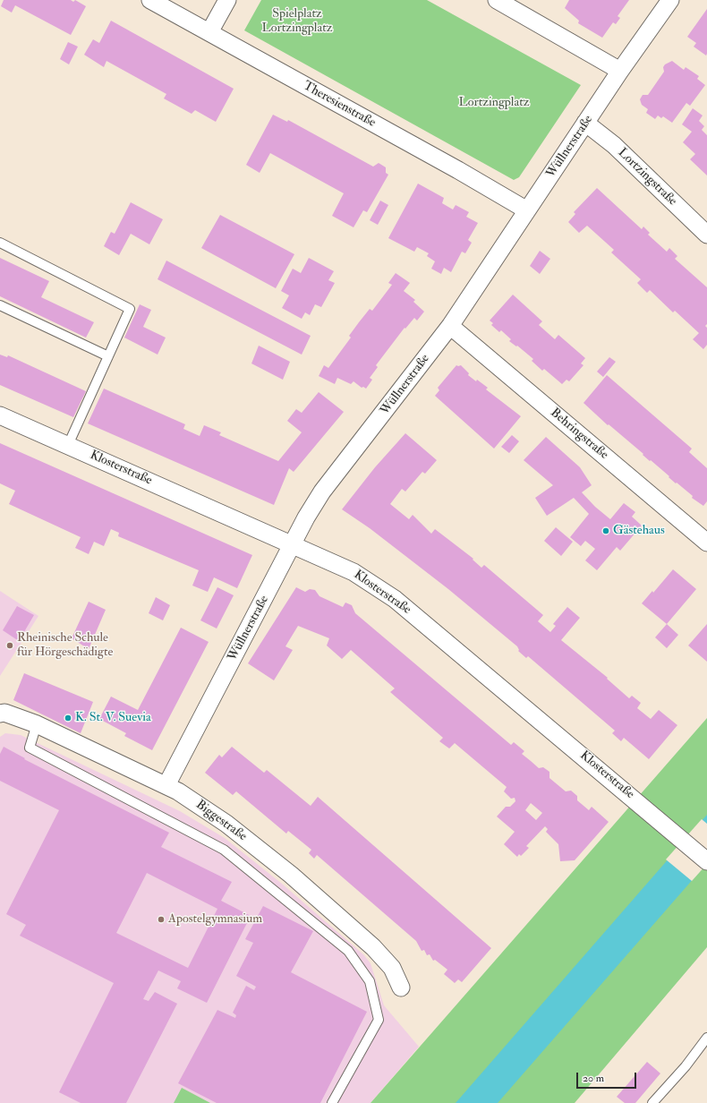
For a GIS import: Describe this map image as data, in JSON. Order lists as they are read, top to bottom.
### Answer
{
  "streets": {
    "street": [
      "Theresienstraße",
      "Wüllnerstraße",
      "Lortzingstraße",
      "Behringstraße",
      "Klosterstraße",
      "Biggestraße"
    ]
  },
  "crossings": [
    ["Theresienstraße", "Wüllnerstraße"],
    ["Wüllnerstraße", "Lortzingstraße"],
    ["Wüllnerstraße", "Behringstraße"],
    ["Wüllnerstraße", "Klosterstraße"],
    ["Wüllnerstraße", "Biggestraße"]
  ],
  "parks": ["Spielplatz Lortzingplatz", "Lortzingplatz"],
  "places": [
    "Gästehaus",
    "Rheinische Schule für Hörgeschädigte",
    "K. St. V. Suevia",
    "Apostelgymnasium"
  ],
  "scale_bar": "20 m"
}
